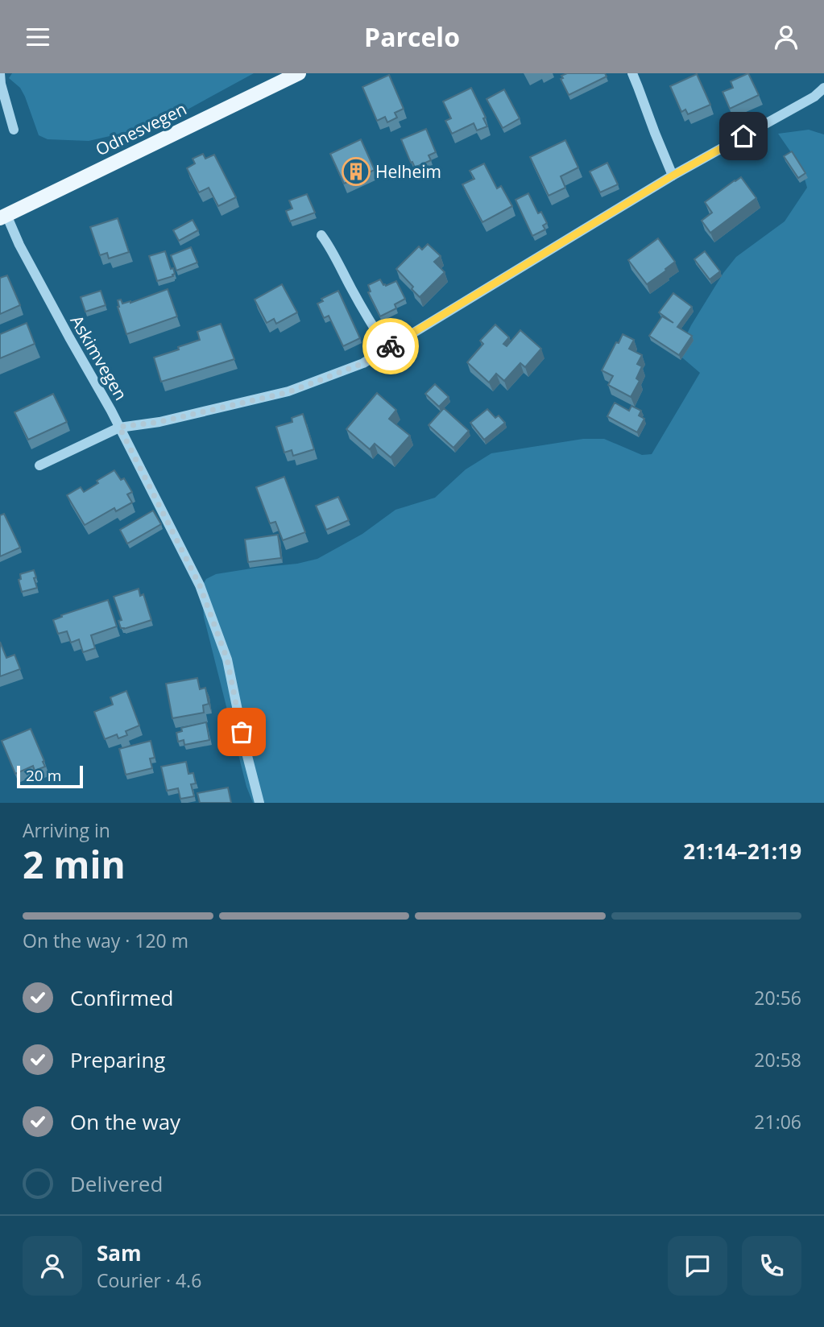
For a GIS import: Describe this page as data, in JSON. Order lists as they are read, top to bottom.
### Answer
{
  "streets": {
    "main road": ["Odnesvegen"],
    "street": ["Askimvegen"]
  },
  "crossings": [
    ["Odnesvegen", "Askimvegen"]
  ],
  "places": {
    "building": ["Helheim"]
  },
  "scale_bar": "20 m",
  "page": {
    "header": "Parcelo",
    "scale": "20 m",
    "heading": ["2 min", "Arriving in", "21:14–21:19"],
    "panel": ["Sam", "Courier · 4.6"],
    "bar": "On the way · 120 m",
    "list": [
      ["Confirmed", "20:56"],
      ["Preparing", "20:58"],
      ["On the way", "21:06"],
      "Delivered"
    ]
  }
}
